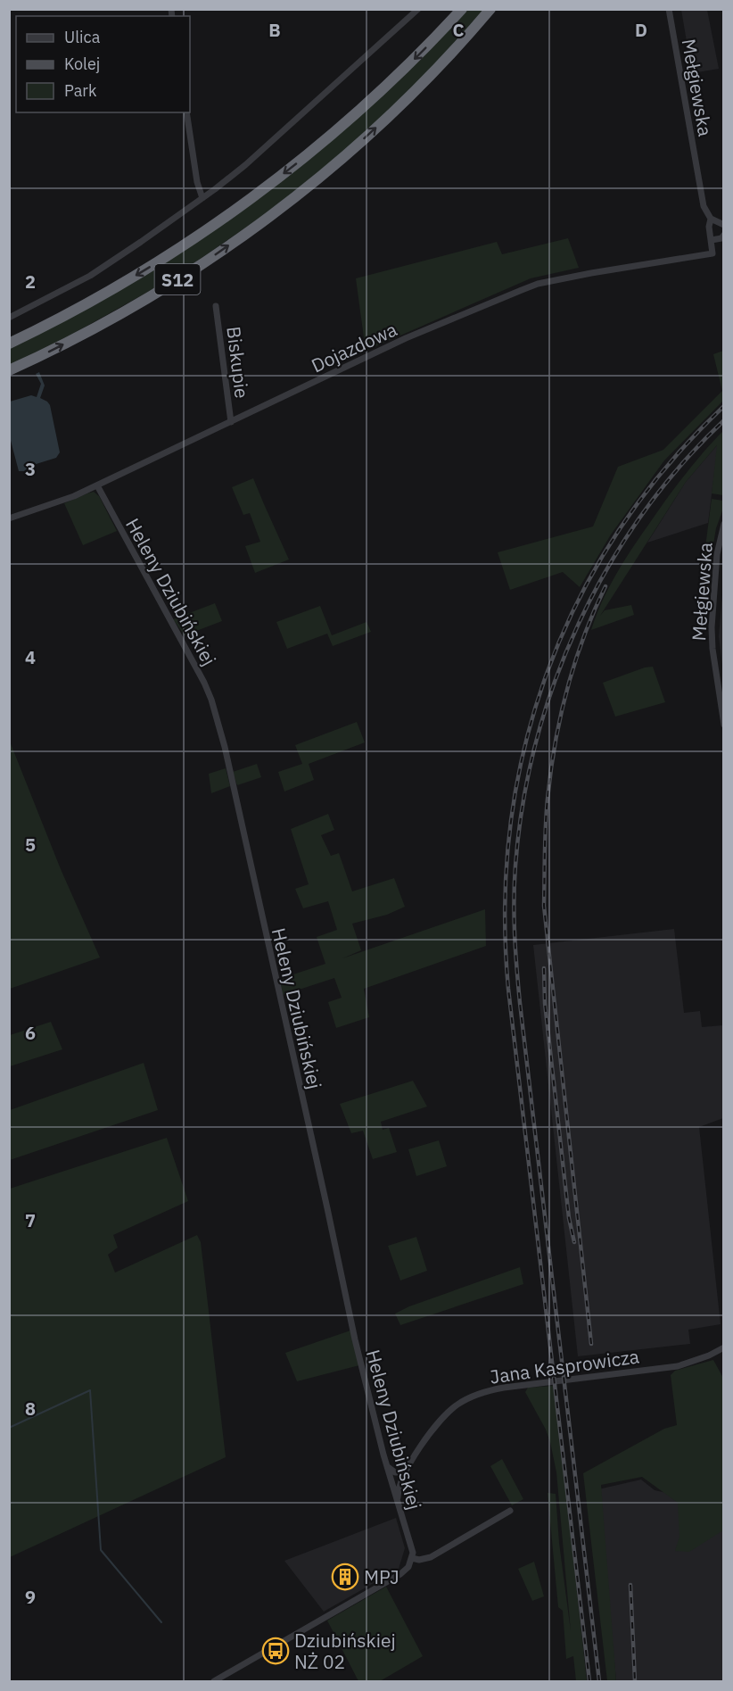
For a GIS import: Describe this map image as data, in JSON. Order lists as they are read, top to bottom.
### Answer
{
  "streets": {
    "highway": ["S12"],
    "street": [
      "Mełgiewska",
      "Dojazdowa",
      "Biskupie",
      "Heleny Dziubińskiej",
      "Jana Kasprowicza"
    ]
  },
  "crossings": [
    ["Mełgiewska", "Dojazdowa"],
    ["Dojazdowa", "Biskupie"],
    ["Dojazdowa", "Heleny Dziubińskiej"],
    ["Heleny Dziubińskiej", "Jana Kasprowicza"]
  ],
  "places": {
    "building": ["MPJ"],
    "bus stop": ["Dziubińskiej NŻ 02"]
  },
  "legend": ["Ulica", "Kolej", "Park"],
  "grid": {
    "columns": ["B", "C", "D"],
    "rows": [
      "2",
      "3",
      "4",
      "5",
      "6",
      "7",
      "8",
      "9"
    ]
  }
}
